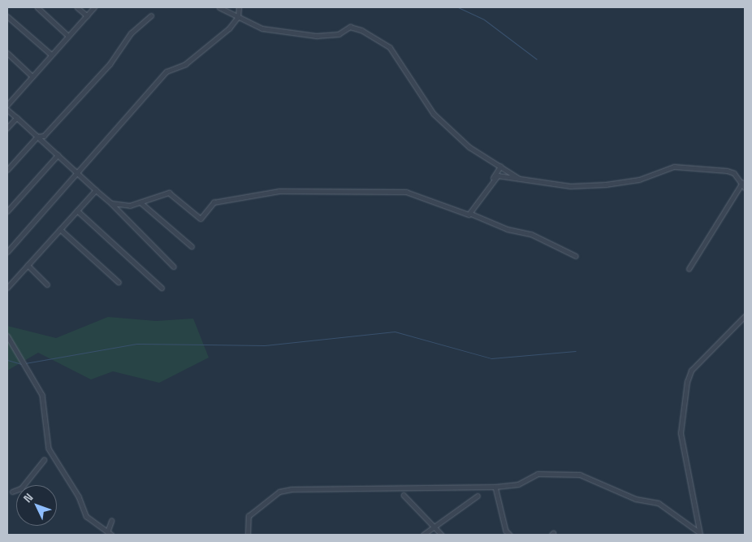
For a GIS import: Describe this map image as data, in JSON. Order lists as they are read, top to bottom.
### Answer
{
  "north": "top left"
}
